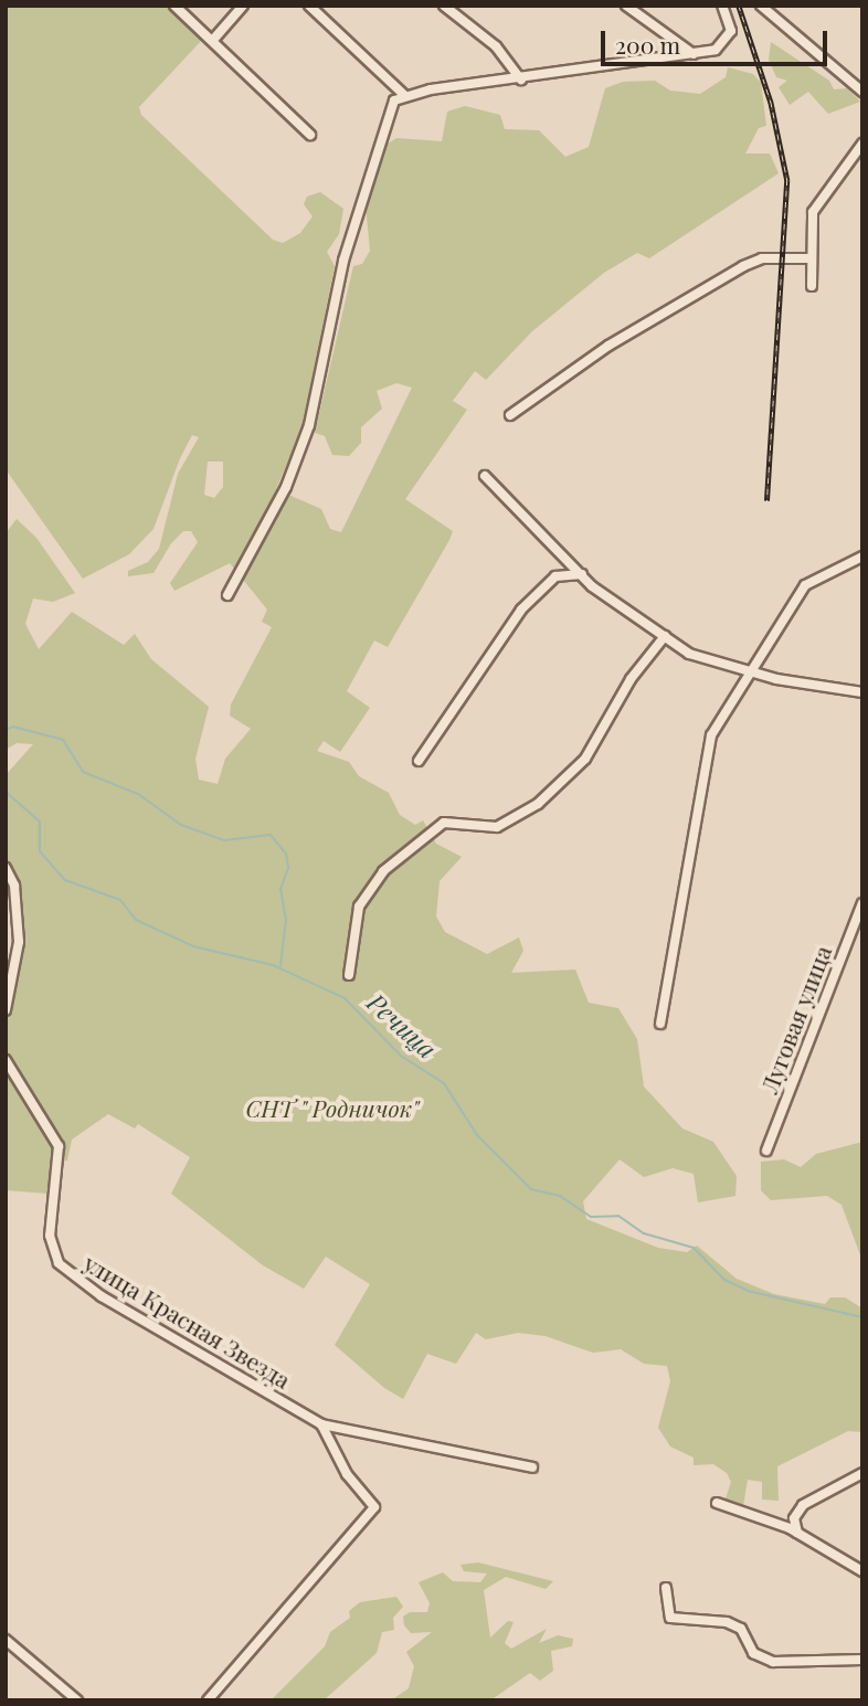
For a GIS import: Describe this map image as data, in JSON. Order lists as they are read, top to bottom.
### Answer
{
  "streets": {
    "street": ["Луговая улица", "улица Красная Звезда"]
  },
  "water": ["Речица"],
  "parks": ["СНТ \" Родничок\""],
  "scale_bar": "200 m"
}
